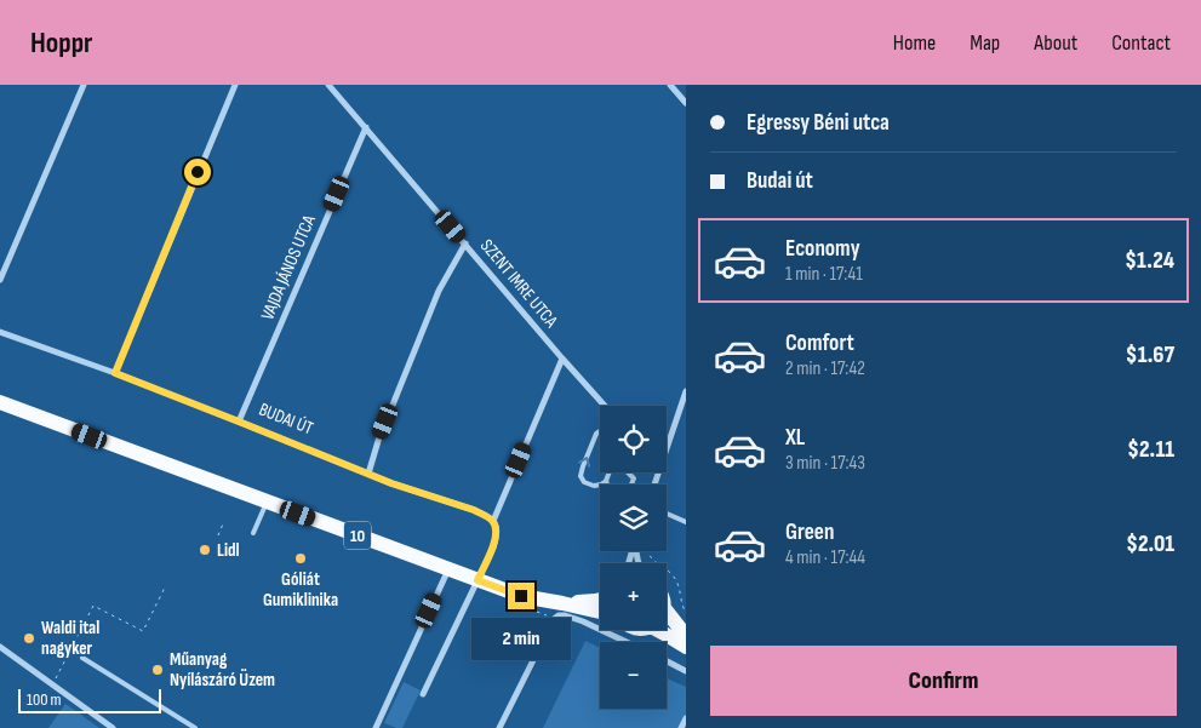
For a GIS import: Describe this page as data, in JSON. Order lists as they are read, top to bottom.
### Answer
{
  "streets": {
    "main road": ["10"],
    "street": ["VAJDA JÁNOS UTCA", "SZENT IMRE UTCA", "BUDAI ÚT"]
  },
  "crossings": [
    ["VAJDA JÁNOS UTCA", "SZENT IMRE UTCA"],
    ["VAJDA JÁNOS UTCA", "BUDAI ÚT"]
  ],
  "places": [
    "Lidl",
    "Góliát Gumiklinika",
    "Waldi ital nagyker",
    "Műanyag Nyílászáró Üzem"
  ],
  "scale_bar": "100 m",
  "page": {
    "header": "Hoppr",
    "nav": [
      "Home",
      "Map",
      "About",
      "Contact"
    ],
    "banner": ["Egressy Béni utca", "Budai út"],
    "list": [
      {
        "name": "Economy",
        "note": "1 min · 17:41",
        "value": "$1.24"
      },
      {
        "name": "Comfort",
        "note": "2 min · 17:42",
        "value": "$1.67"
      },
      {
        "name": "XL",
        "note": "3 min · 17:43",
        "value": "$2.11"
      },
      {
        "name": "Green",
        "note": "4 min · 17:44",
        "value": "$2.01"
      }
    ],
    "map_buttons": ["+", "−"],
    "bubble": "2 min",
    "buttons": "Confirm",
    "scale": "100 m"
  }
}
